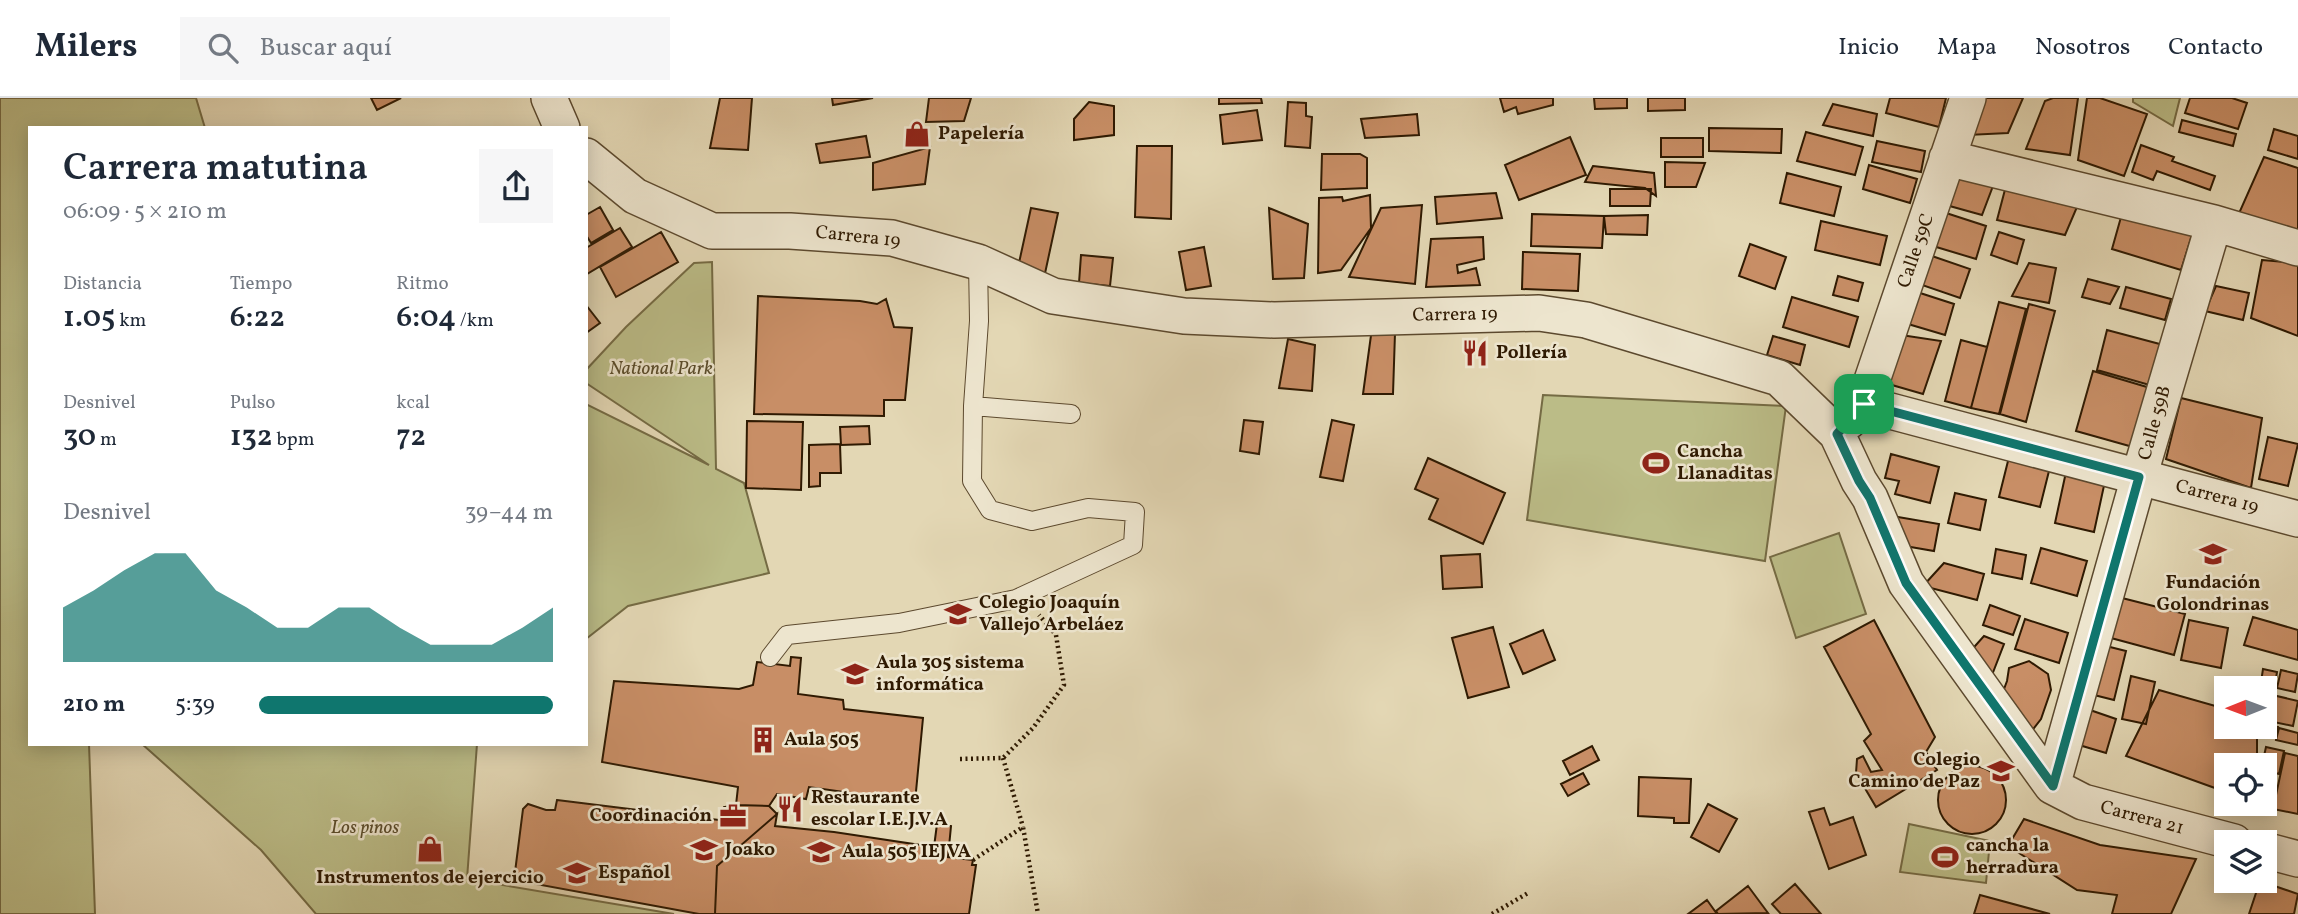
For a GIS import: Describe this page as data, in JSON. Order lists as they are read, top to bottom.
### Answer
{
  "streets": {
    "street": [
      "Carrera 19",
      "Calle 59C",
      "Calle 59B",
      "Carrera 21"
    ]
  },
  "crossings": [
    ["Carrera 19", "Calle 59C"],
    ["Carrera 19", "Calle 59B"],
    ["Calle 59B", "Carrera 21"]
  ],
  "parks": ["National Park", "Los pinos"],
  "places": {
    "shop": ["Papelería", "Instrumentos de ejercicio"],
    "restaurant": ["Pollería", "Restaurante escolar I.E.J.V.A"],
    "sports": ["Cancha Llanaditas", "cancha la herradura"],
    "school or university": [
      "Fundación Golondrinas",
      "Colegio Joaquín Vallejo Arbeláez",
      "Aula 305 sistema informática",
      "Colegio Camino de Paz",
      "Joako",
      "Aula 505 IEJVA",
      "Español"
    ],
    "building": ["Aula 505"],
    "office": ["Coordinación"]
  },
  "north": "left",
  "page": {
    "header": "Milers",
    "search": "Buscar aquí",
    "nav": [
      "Inicio",
      "Mapa",
      "Nosotros",
      "Contacto"
    ],
    "heading": ["Carrera matutina", "06:09 · 5 × 210 m"],
    "stats": [
      ["Distancia", "1.05 km"],
      ["Tiempo", "6:22"],
      ["Ritmo", "6:04 /km"],
      ["Desnivel", "30 m"],
      ["Pulso", "132 bpm"],
      ["kcal", "72"]
    ],
    "chart": ["Desnivel", "39–44 m"],
    "list": [
      {
        "name": "210 m",
        "note": "5:39"
      }
    ]
  }
}
